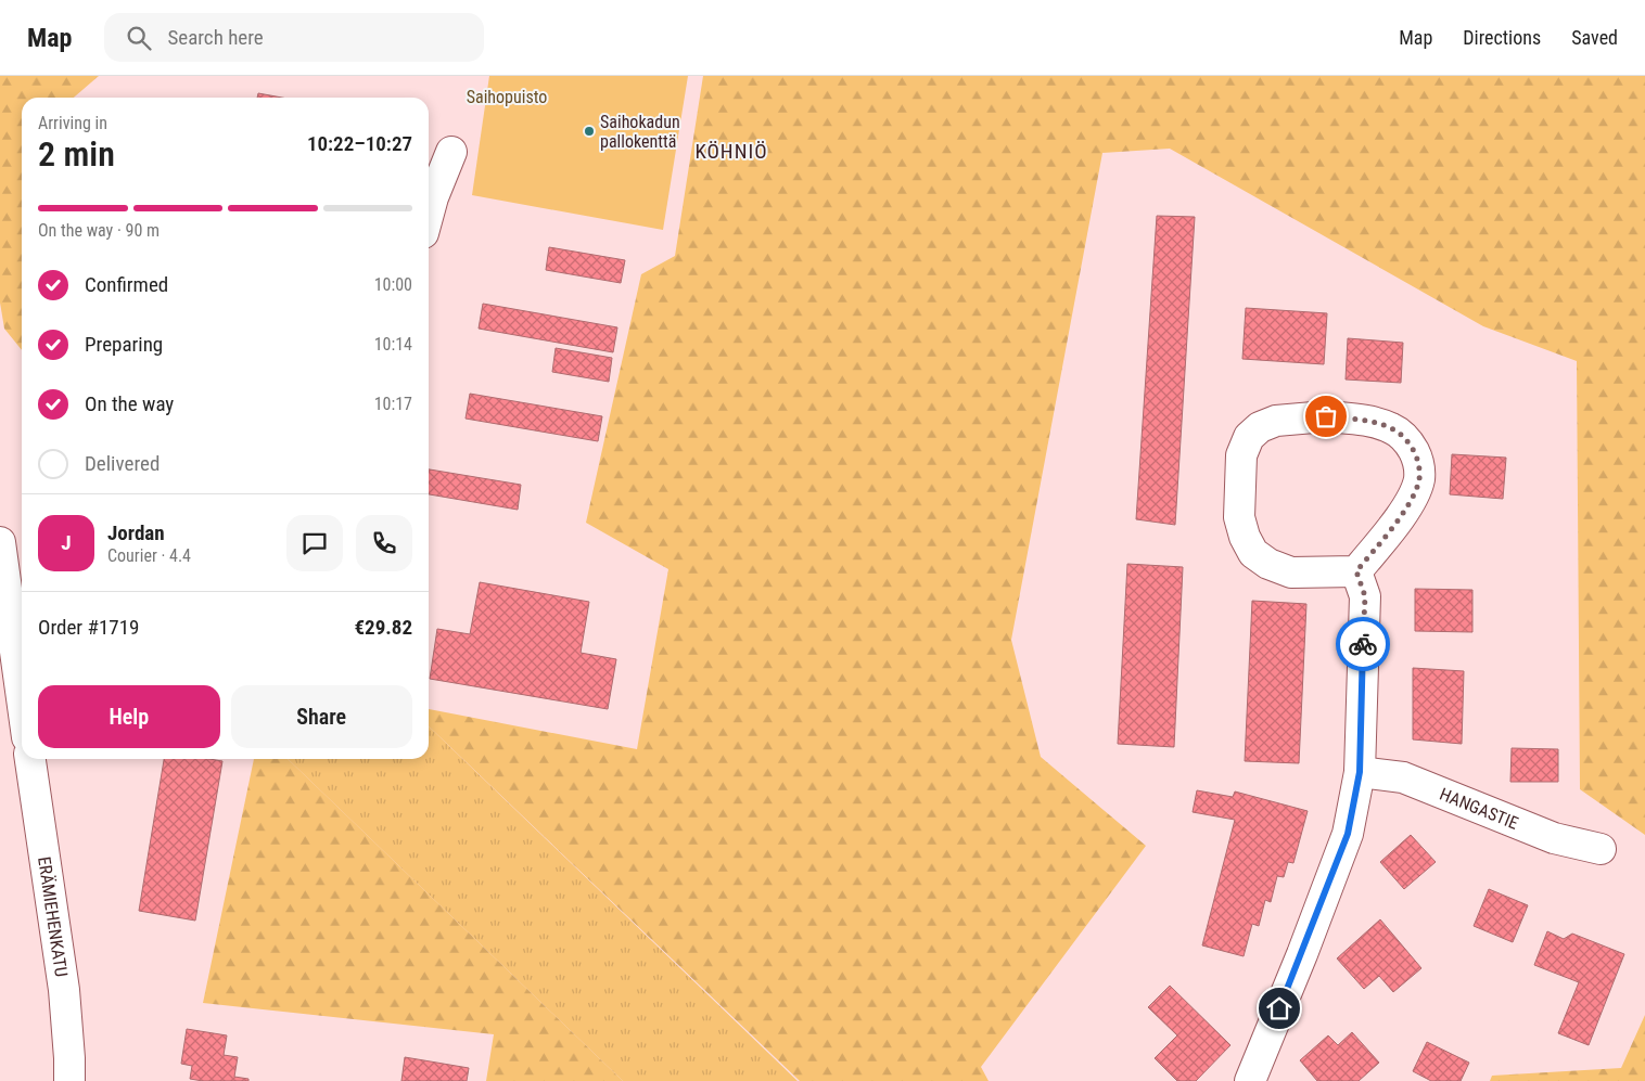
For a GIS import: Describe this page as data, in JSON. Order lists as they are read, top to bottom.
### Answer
{
  "streets": {
    "street": ["HANGASTIE", "ERÄMIEHENKATU"]
  },
  "districts": ["KÖHNIÖ"],
  "parks": ["Saihopuisto"],
  "places": ["Saihokadun pallokenttä"],
  "page": {
    "header": "Map",
    "search": "Search here",
    "nav": ["Map", "Directions", "Saved"],
    "heading": ["2 min", "Arriving in", "10:22–10:27"],
    "panel": [
      "Jordan",
      "Courier · 4.4",
      "Order #1719",
      "€29.82"
    ],
    "bar": "On the way · 90 m",
    "list": [
      ["Confirmed", "10:00"],
      ["Preparing", "10:14"],
      ["On the way", "10:17"],
      "Delivered"
    ],
    "round": "J",
    "buttons": ["Help", "Share"]
  }
}
